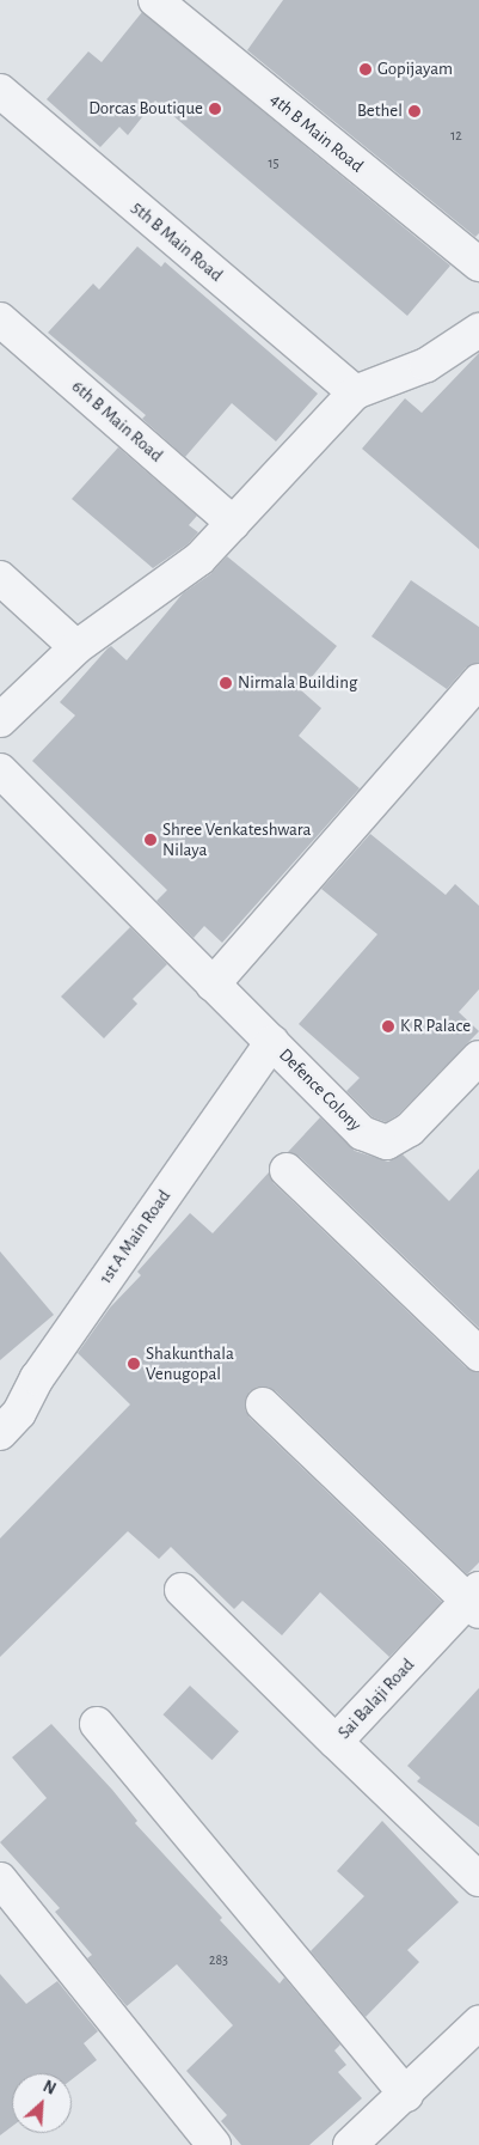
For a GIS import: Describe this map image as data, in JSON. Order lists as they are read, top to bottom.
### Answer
{
  "streets": {
    "street": [
      "4th B Main Road",
      "5th B Main Road",
      "6th B Main Road",
      "Defence Colony",
      "1st A Main Road",
      "Sai Balaji Road"
    ]
  },
  "crossings": [
    ["Defence Colony", "1st A Main Road"]
  ],
  "places": [
    "Gopijayam",
    "Dorcas Boutique",
    "Bethel",
    "Nirmala Building",
    "Shree Venkateshwara Nilaya",
    "K R Palace",
    "Shakunthala Venugopal"
  ],
  "house_numbers": ["12", "15", "283"],
  "north": "top right"
}
